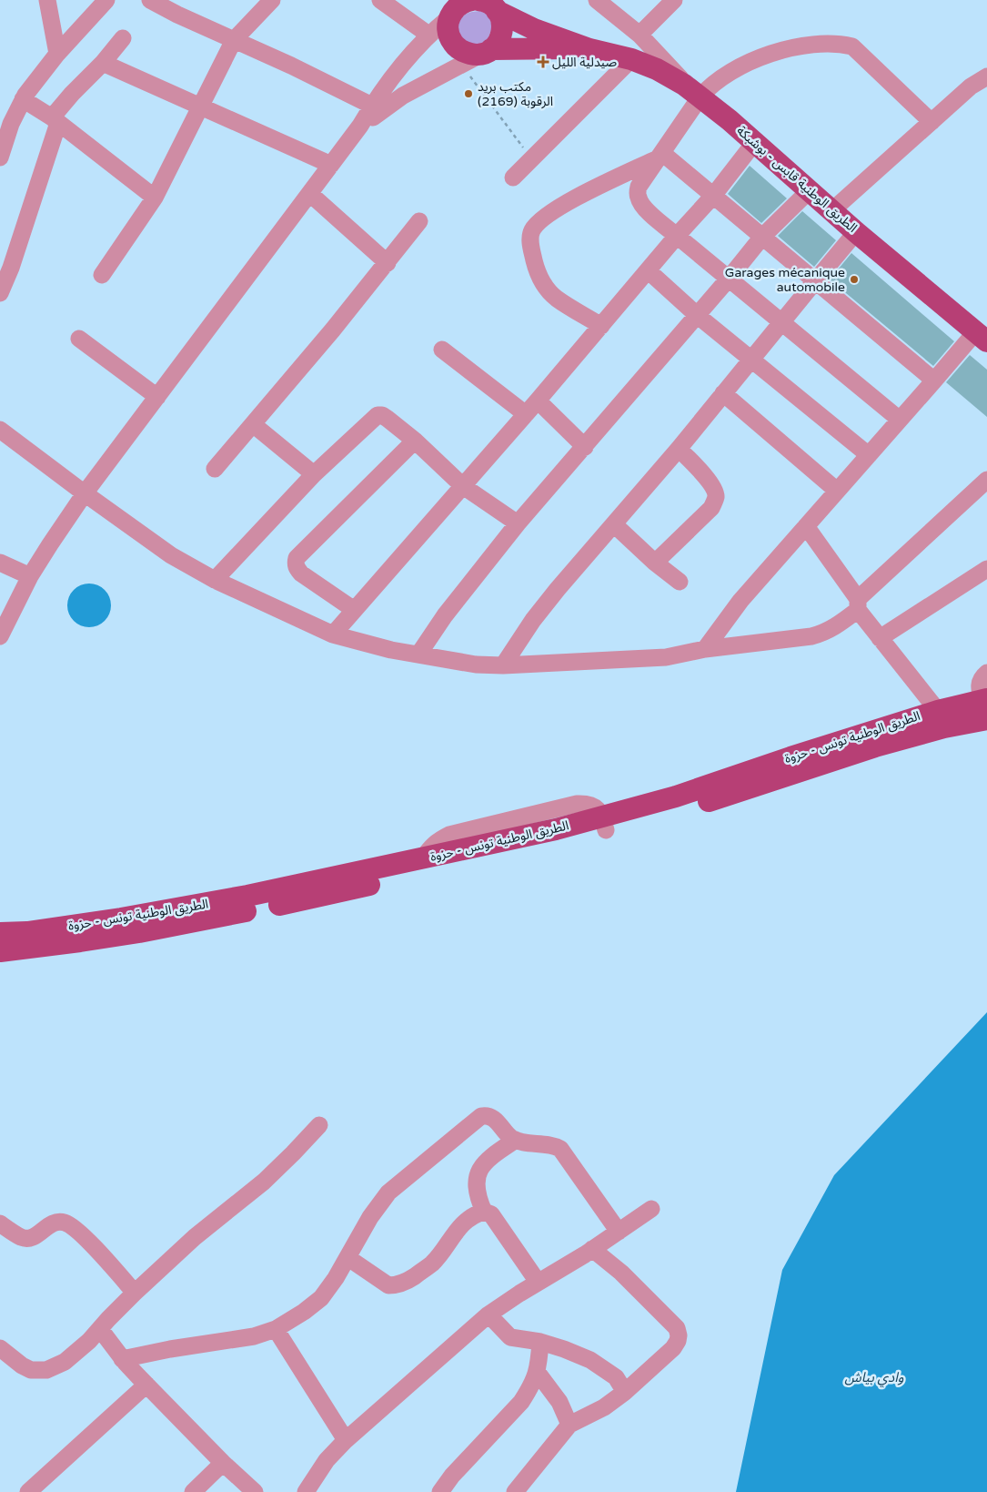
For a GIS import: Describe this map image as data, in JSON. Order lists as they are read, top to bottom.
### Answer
{
  "streets": {
    "main road": ["الطريق الوطنية قابس - بوشبكة", "الطريق الوطنية تونس - حزوة"]
  },
  "water": ["وادي بياش"],
  "places": {
    "health": ["صيدلية الليل"],
    "other": ["مكتب بريد الرقوبة (2169)", "Garages mécanique automobile"]
  }
}
